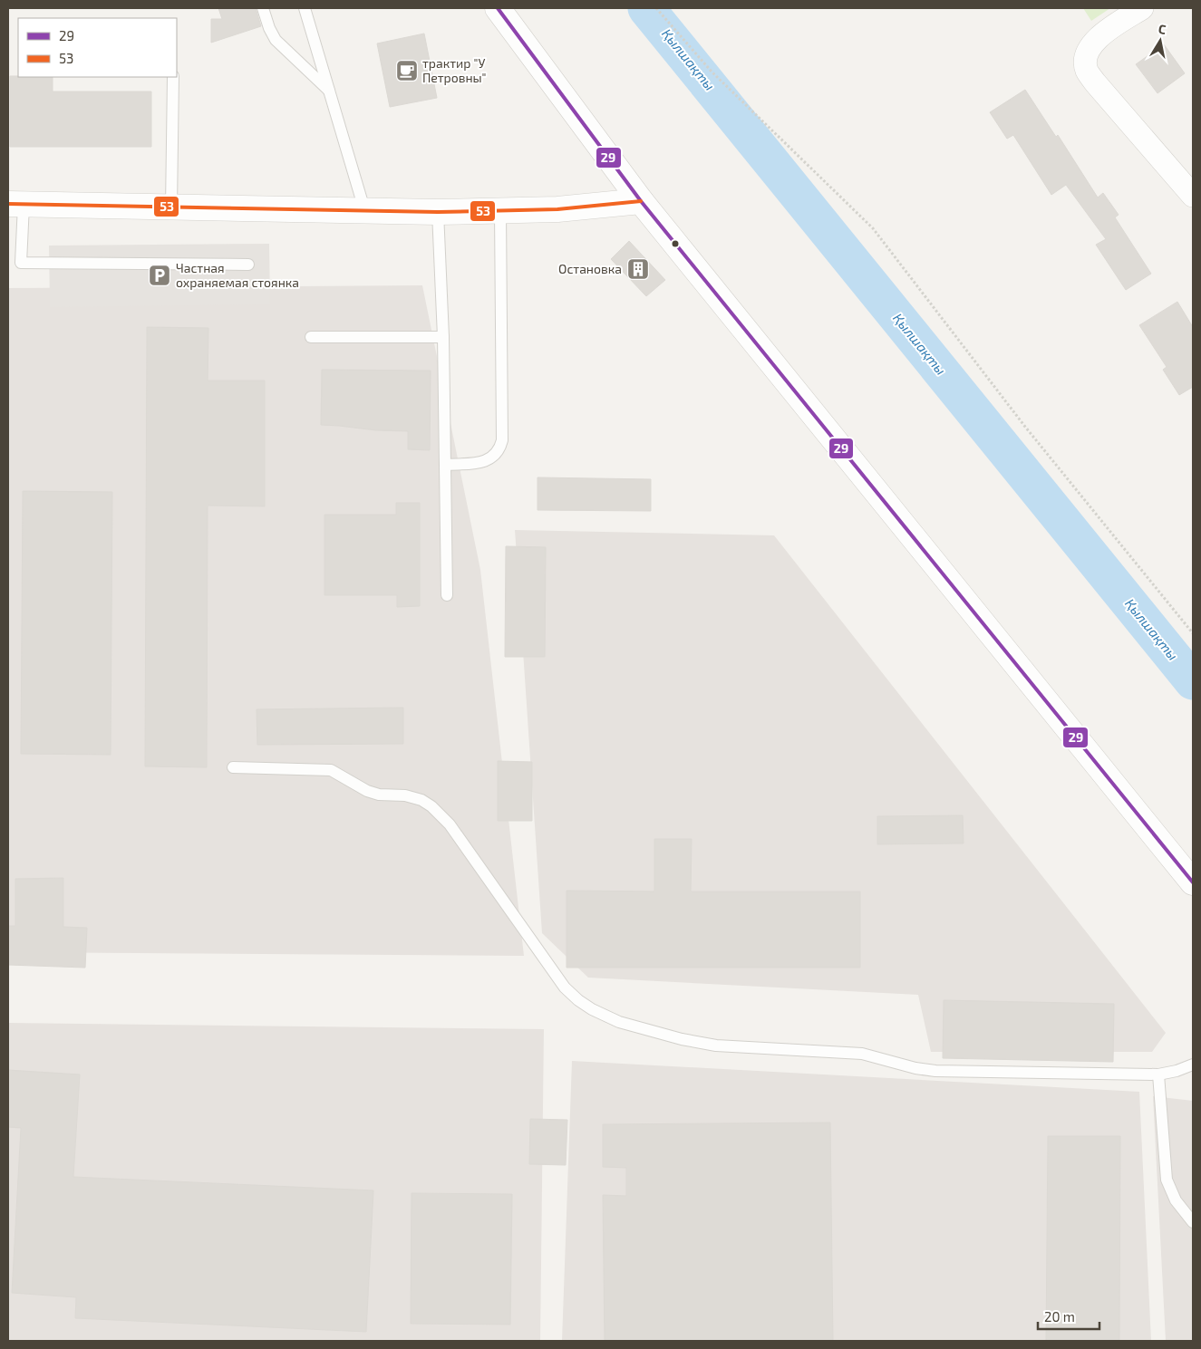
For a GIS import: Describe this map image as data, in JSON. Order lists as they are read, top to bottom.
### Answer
{
  "water": ["Қылшақты"],
  "places": {
    "cafe": ["трактир \"У Петровны\""],
    "building": ["Остановка"],
    "parking": ["Частная охраняемая стоянка"]
  },
  "lines": ["transit line 29", "transit line 53"],
  "legend": ["29", "53"],
  "scale_bar": "20 m",
  "north": "top"
}
